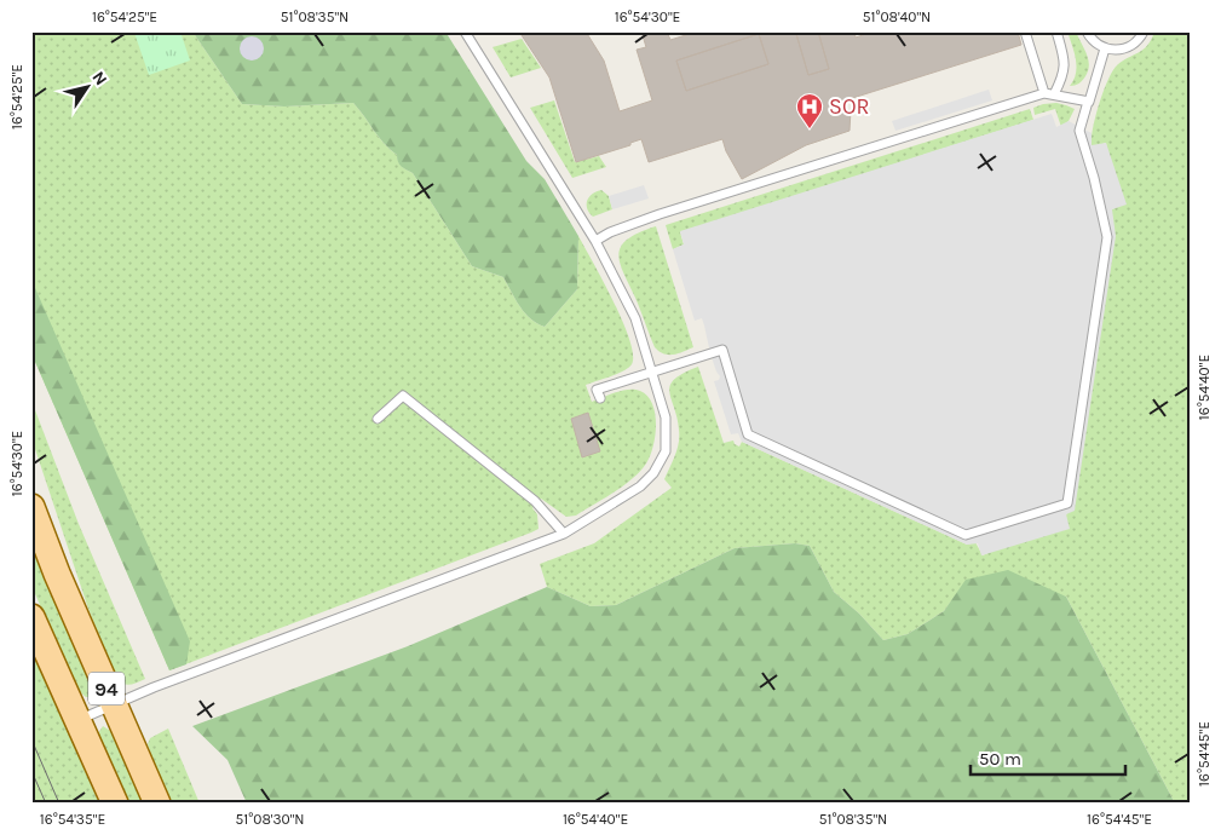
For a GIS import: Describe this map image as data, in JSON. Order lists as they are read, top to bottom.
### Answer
{
  "streets": {
    "main road": ["94"]
  },
  "places": {
    "hospital": ["SOR"]
  },
  "scale_bar": "50 m",
  "north": "top right",
  "coordinates": [
    "16°54'25\"E",
    "51°08'35\"N",
    "16°54'30\"E",
    "51°08'40\"N",
    "16°54'40\"E",
    "16°54'45\"E",
    "16°54'35\"E",
    "51°08'30\"N"
  ]
}
